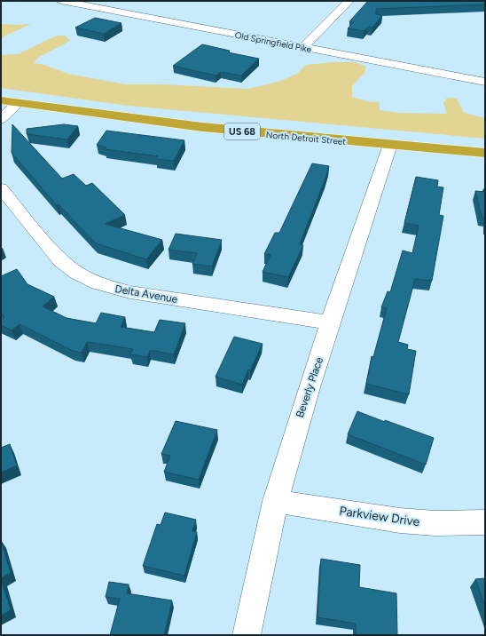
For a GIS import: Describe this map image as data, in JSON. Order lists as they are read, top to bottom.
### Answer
{
  "streets": {
    "highway": ["US 68", "North Detroit Street"],
    "street": [
      "Old Springfield Pike",
      "Delta Avenue",
      "Beverly Place",
      "Parkview Drive"
    ]
  },
  "crossings": [
    ["North Detroit Street", "Beverly Place"],
    ["Delta Avenue", "Beverly Place"],
    ["Beverly Place", "Parkview Drive"]
  ]
}
